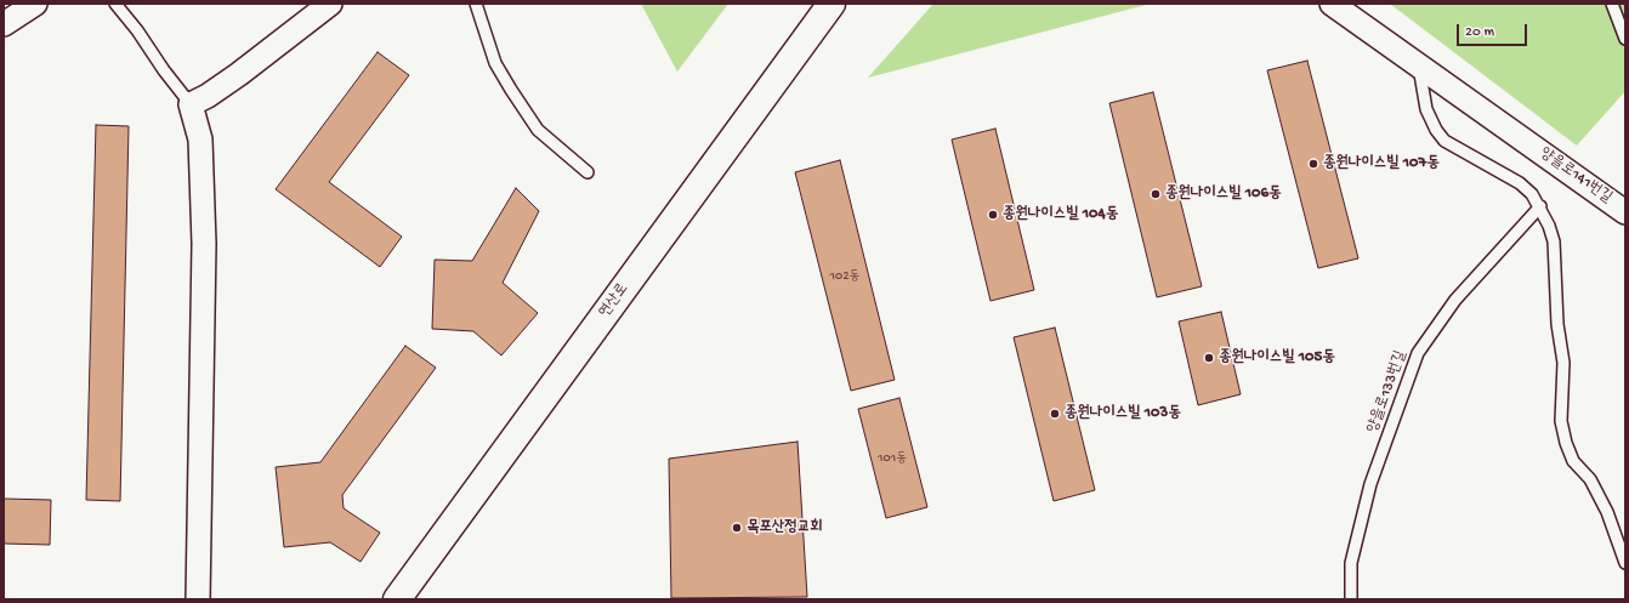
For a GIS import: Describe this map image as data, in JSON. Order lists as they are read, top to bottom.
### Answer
{
  "streets": {
    "street": ["양을로141번길", "연산로"],
    "lane": ["양을로133번길"]
  },
  "places": [
    "종원나이스빌 107동",
    "종원나이스빌 106동",
    "종원나이스빌 104동",
    "종원나이스빌 105동",
    "종원나이스빌 103동",
    "목포산정교회"
  ],
  "house_numbers": ["102동", "101동"],
  "scale_bar": "20 m"
}
